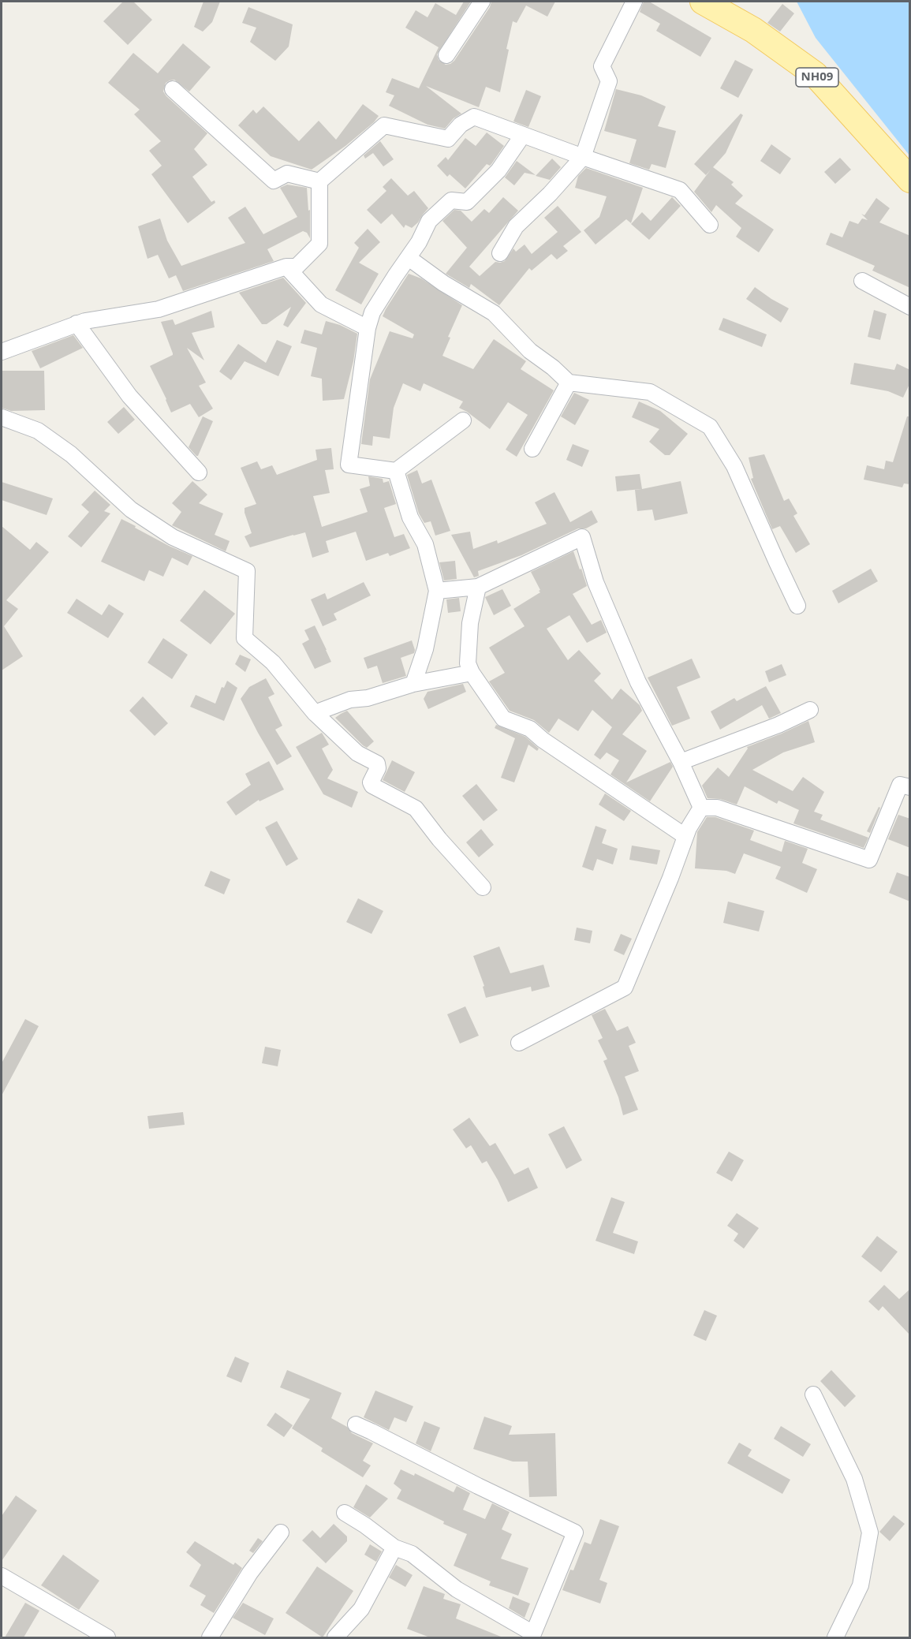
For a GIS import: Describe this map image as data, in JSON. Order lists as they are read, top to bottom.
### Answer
{
  "streets": {
    "main road": ["NH09"]
  }
}
